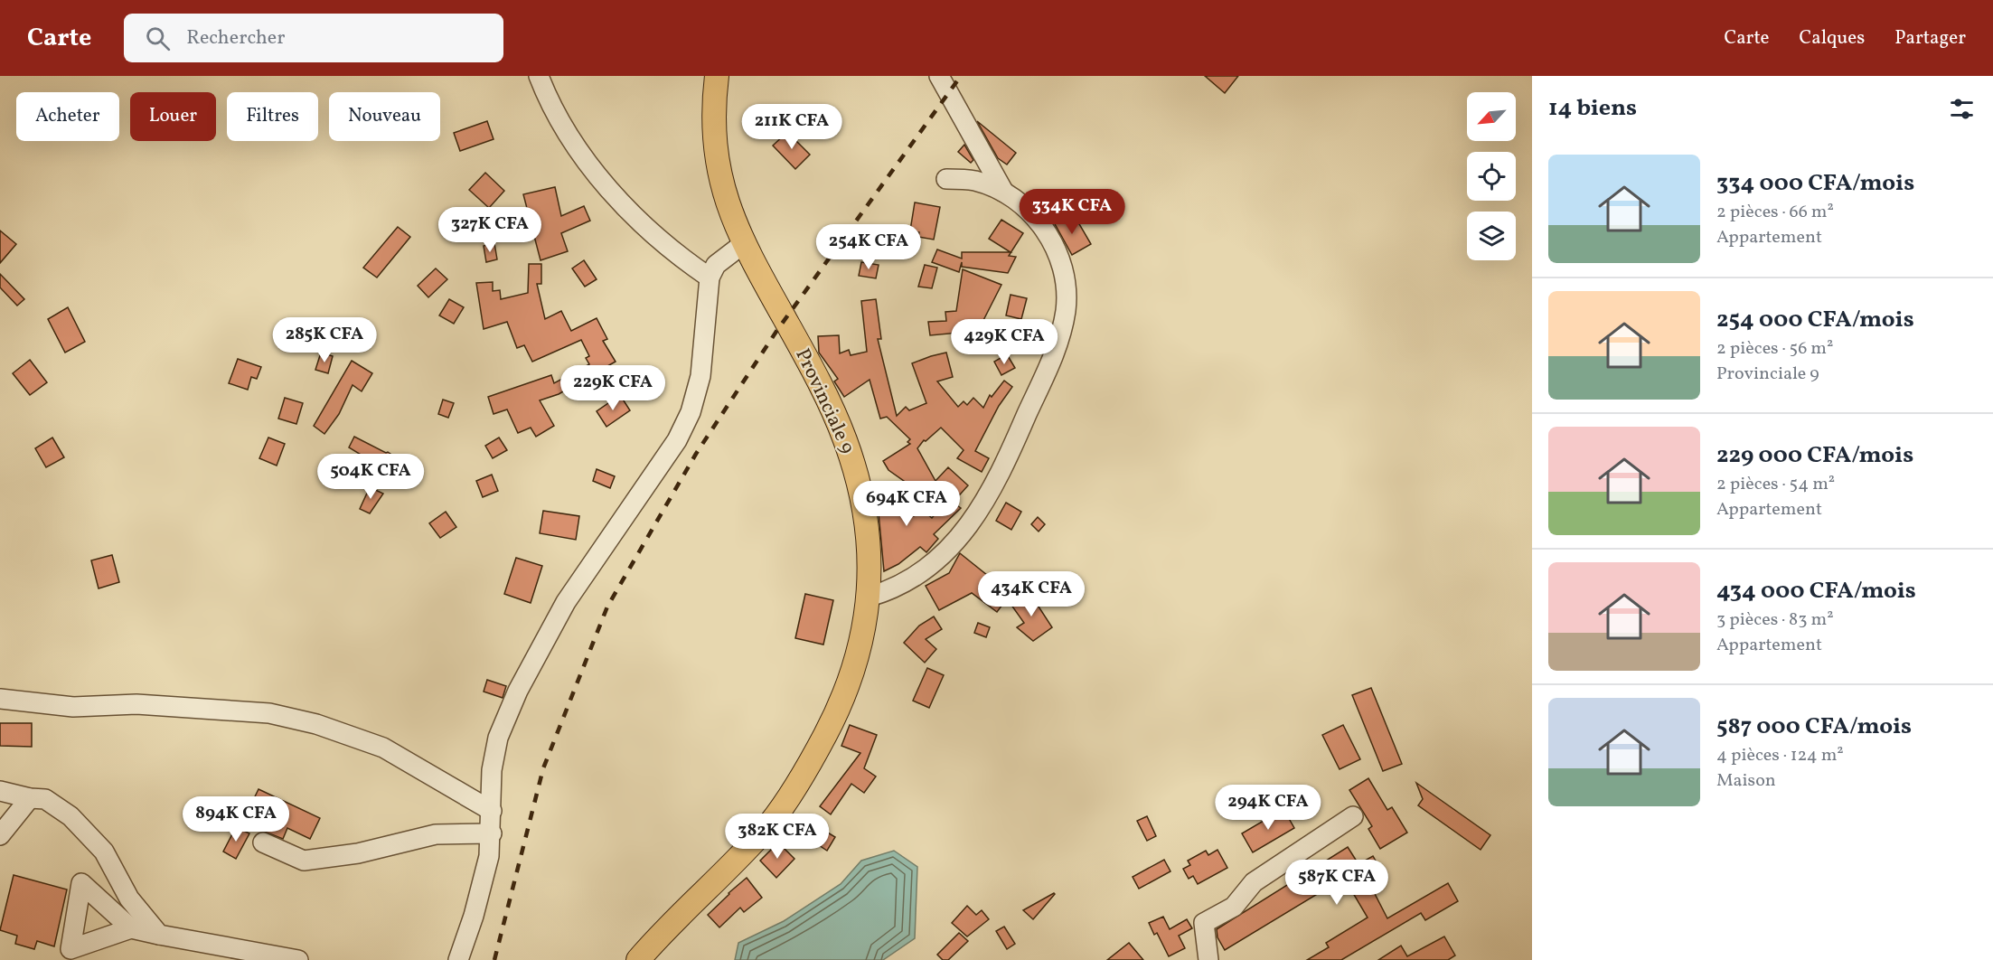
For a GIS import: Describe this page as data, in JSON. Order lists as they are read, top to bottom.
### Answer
{
  "streets": {
    "main road": ["Provinciale 9"]
  },
  "north": "bottom left",
  "page": {
    "header": "Carte",
    "search": "Rechercher",
    "nav": ["Carte", "Calques", "Partager"],
    "heading": "14 biens",
    "chip": [
      "Acheter",
      "Louer",
      "Filtres",
      "Nouveau"
    ],
    "price": [
      "211K CFA",
      "334K CFA",
      "327K CFA",
      "254K CFA",
      "285K CFA",
      "429K CFA",
      "229K CFA",
      "504K CFA",
      "694K CFA",
      "434K CFA",
      "294K CFA",
      "894K CFA",
      "382K CFA",
      "587K CFA"
    ],
    "list": [
      {
        "name": "334 000 CFA/mois",
        "note": "2 pièces · 66 m² · Appartement"
      },
      {
        "name": "254 000 CFA/mois",
        "note": "2 pièces · 56 m² · Provinciale 9"
      },
      {
        "name": "229 000 CFA/mois",
        "note": "2 pièces · 54 m² · Appartement"
      },
      {
        "name": "434 000 CFA/mois",
        "note": "3 pièces · 83 m² · Appartement"
      },
      {
        "name": "587 000 CFA/mois",
        "note": "4 pièces · 124 m² · Maison"
      }
    ]
  }
}
